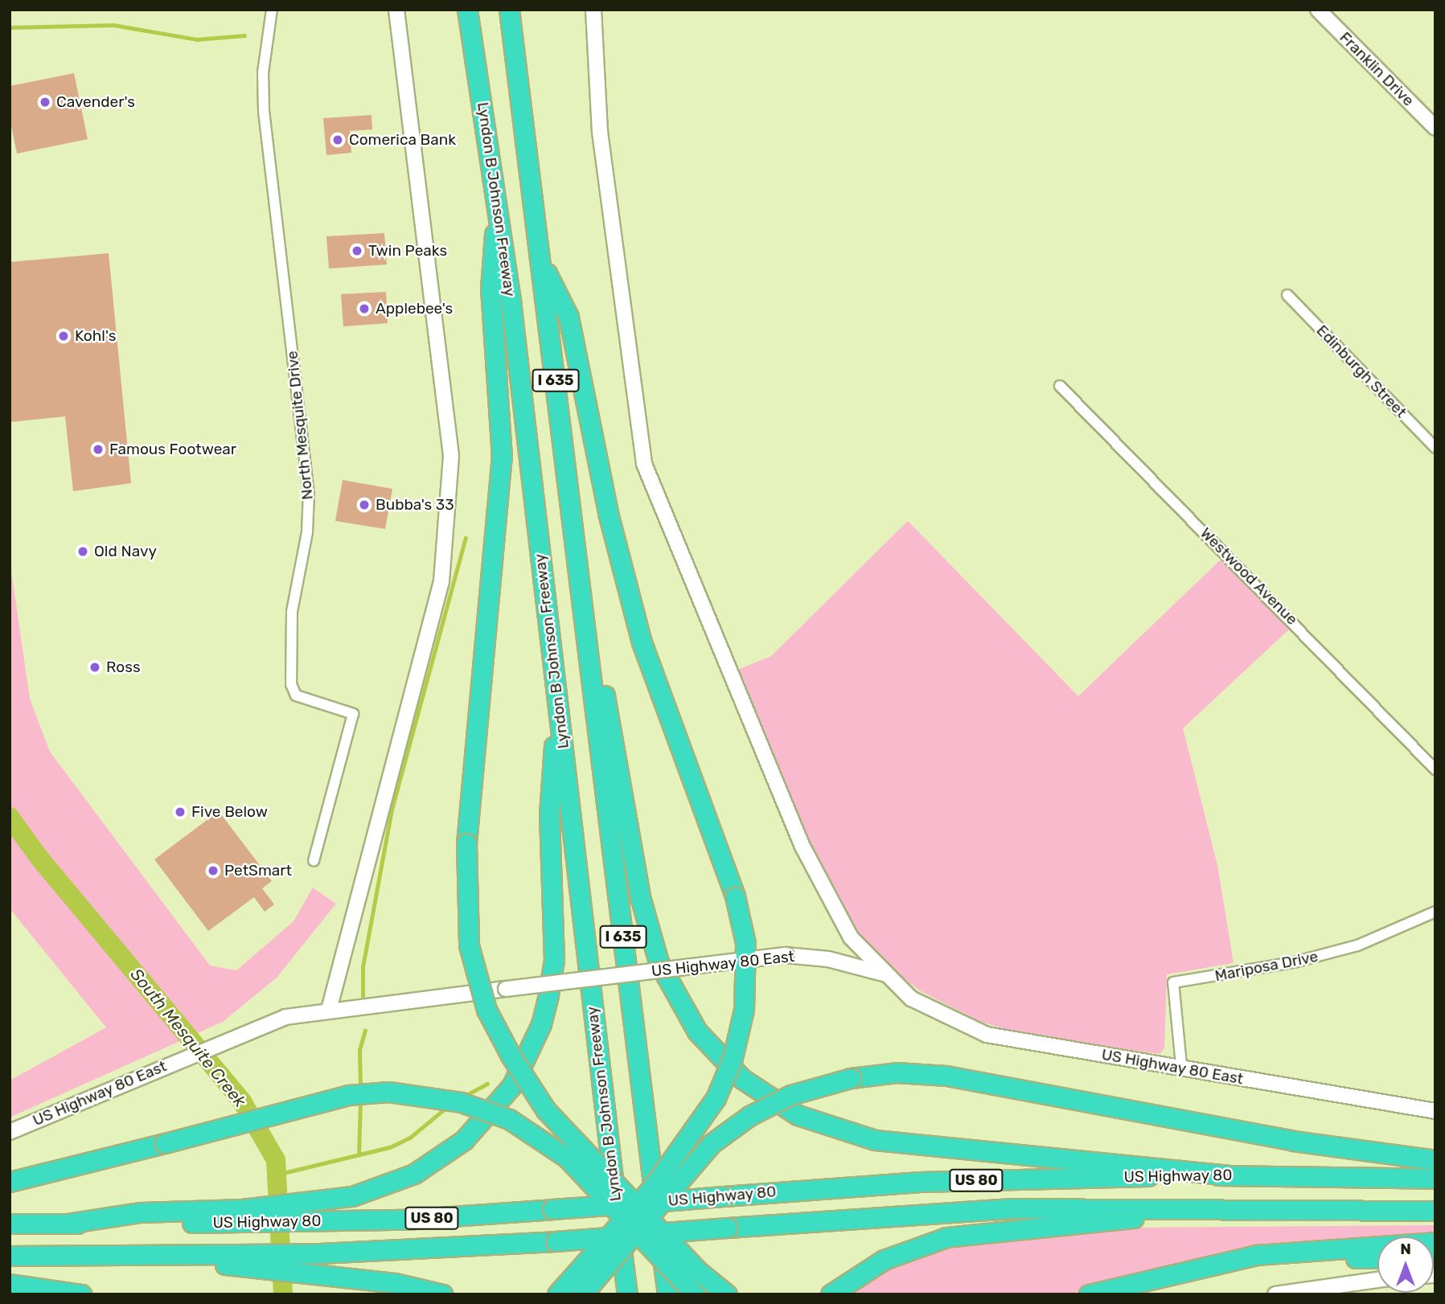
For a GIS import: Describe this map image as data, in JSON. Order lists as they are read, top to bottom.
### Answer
{
  "streets": {
    "highway": [
      "Lyndon B Johnson Freeway",
      "I 635",
      "US Highway 80",
      "US 80"
    ],
    "main road": ["Franklin Drive", "US Highway 80 East"],
    "street": [
      "Edinburgh Street",
      "North Mesquite Drive",
      "Westwood Avenue",
      "Mariposa Drive"
    ]
  },
  "crossings": [
    ["US Highway 80 East", "Mariposa Drive"],
    ["US Highway 80", "US 80"]
  ],
  "water": ["South Mesquite Creek"],
  "places": [
    "Cavender's",
    "Comerica Bank",
    "Twin Peaks",
    "Applebee's",
    "Kohl's",
    "Famous Footwear",
    "Bubba's 33",
    "Old Navy",
    "Ross",
    "Five Below",
    "PetSmart"
  ],
  "north": "top"
}
